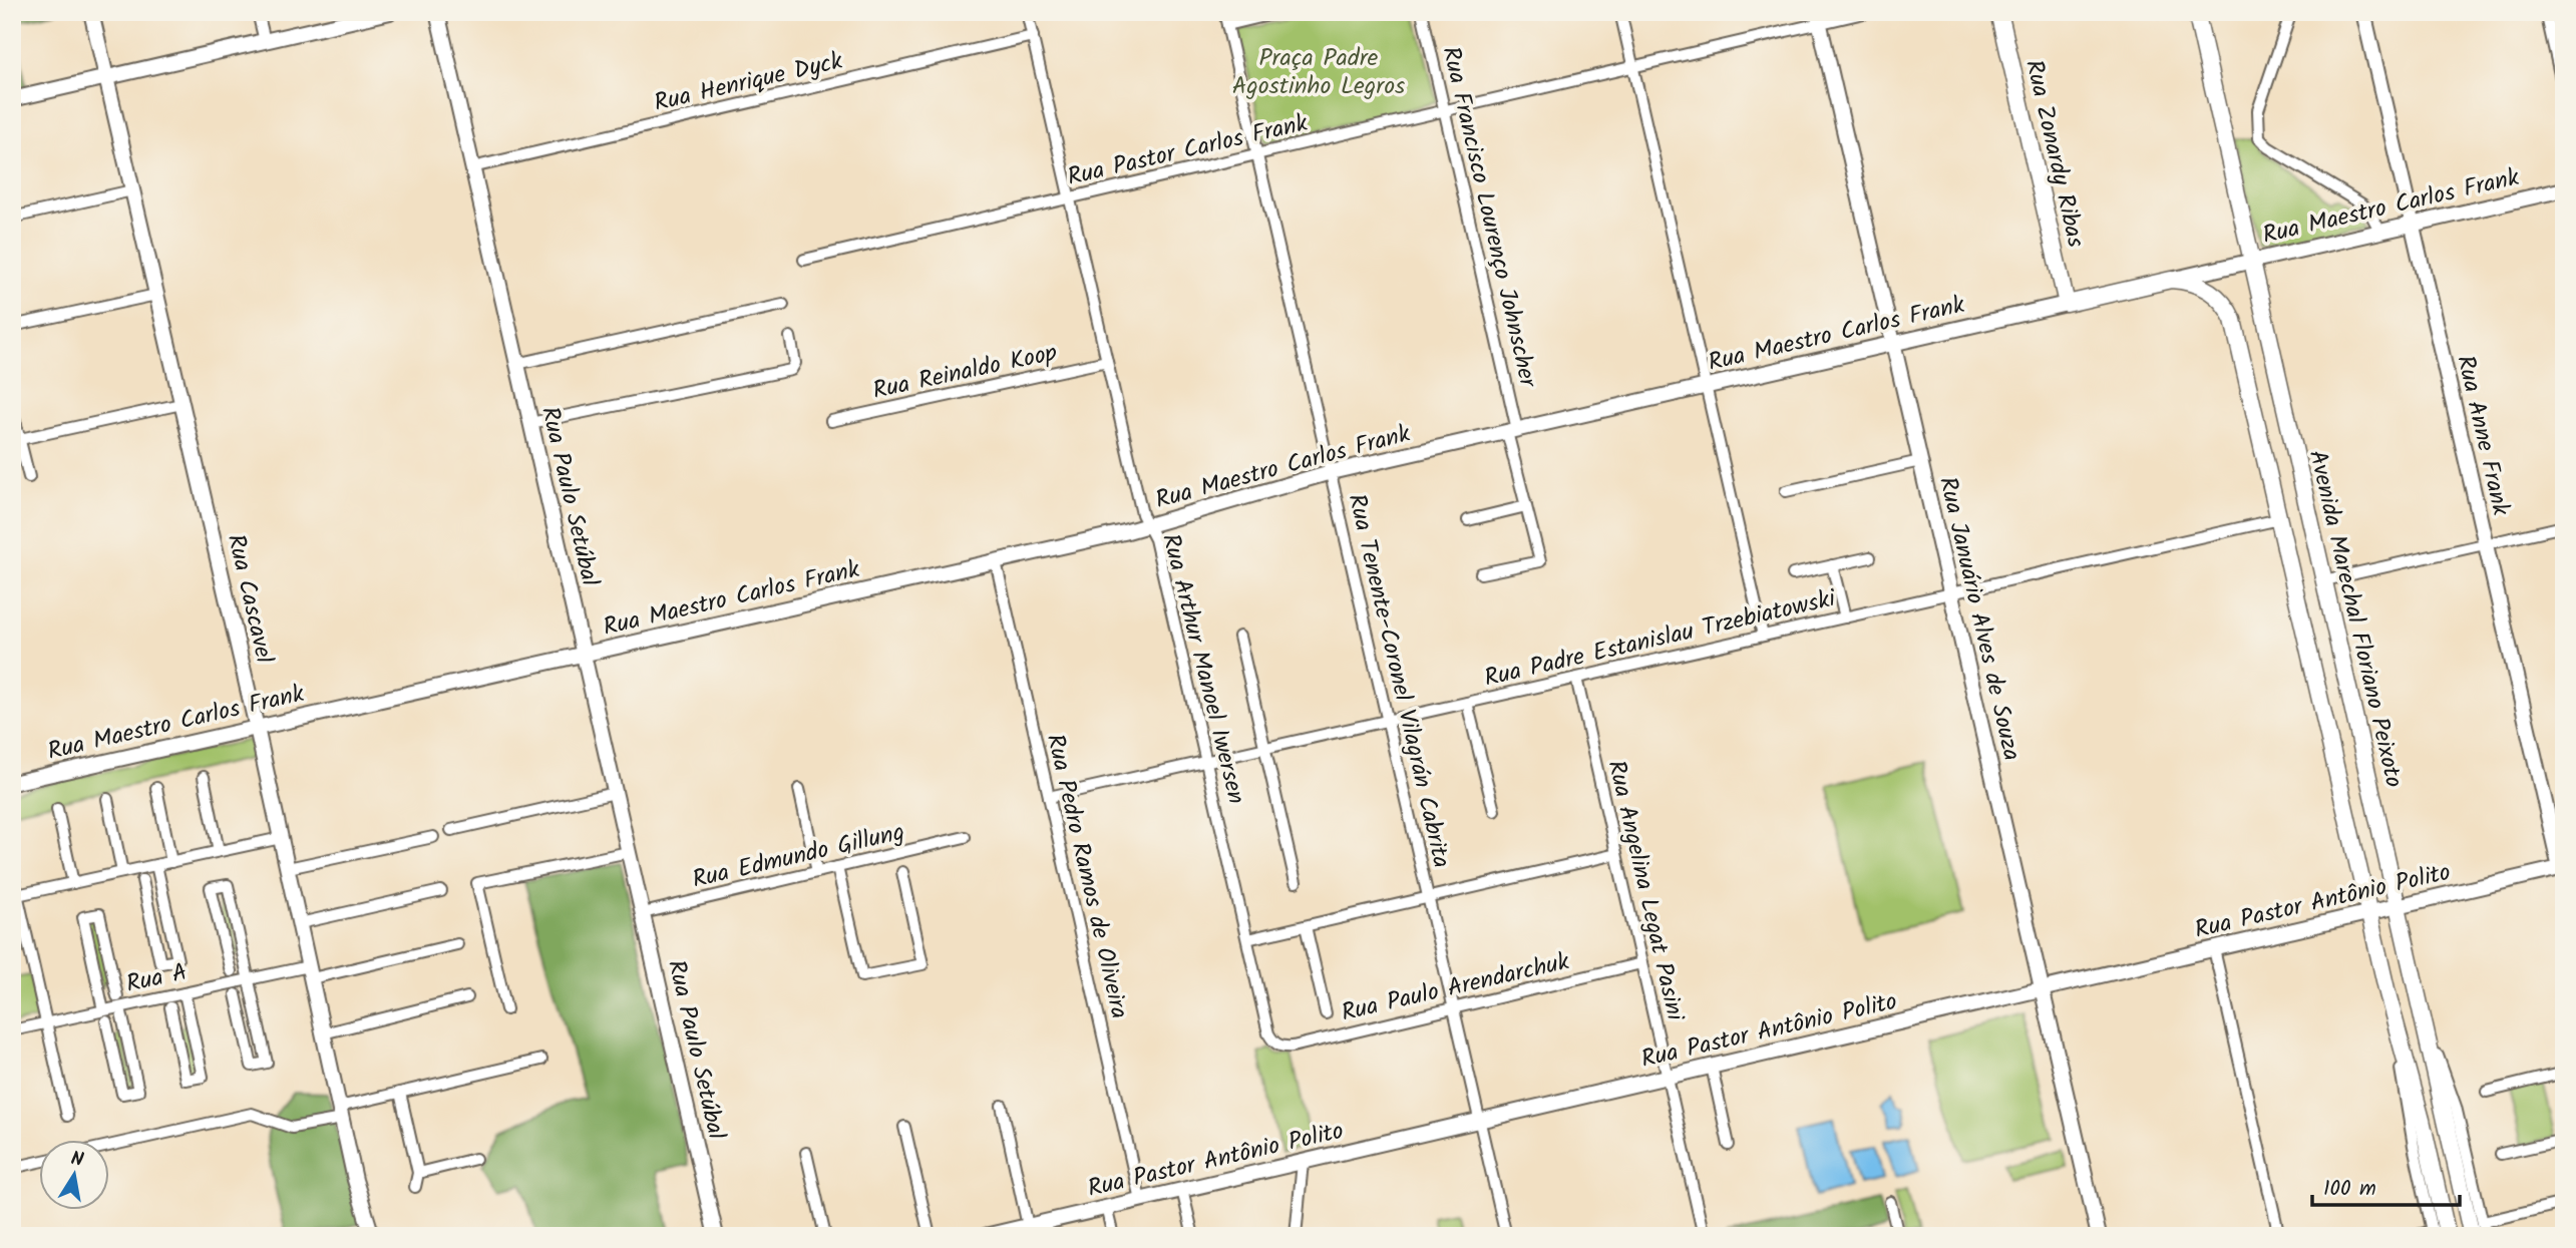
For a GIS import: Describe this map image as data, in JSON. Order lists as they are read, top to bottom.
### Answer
{
  "streets": {
    "main road": [
      "Rua Zonardy Ribas",
      "Rua Maestro Carlos Frank",
      "Rua Anne Frank",
      "Rua Paulo Setúbal",
      "Rua Cascavel",
      "Rua Januário Alves de Souza",
      "Avenida Marechal Floriano Peixoto",
      "Rua Pastor Antônio Polito"
    ],
    "street": [
      "Rua Henrique Dyck",
      "Rua Pastor Carlos Frank",
      "Rua Francisco Lourenço Johnscher",
      "Rua Reinaldo Koop",
      "Rua Padre Estanislau Trzebiatowski",
      "Rua Arthur Manoel Iwersen",
      "Rua Tenente-Coronel Vilagrán Cabrita",
      "Rua Edmundo Gillung",
      "Rua Pedro Ramos de Oliveira",
      "Rua Angelina Legat Pasini",
      "Rua A",
      "Rua Paulo Arendarchuk"
    ]
  },
  "crossings": [
    ["Rua Henrique Dyck", "Rua Paulo Setúbal"],
    ["Rua Henrique Dyck", "Rua Arthur Manoel Iwersen"],
    ["Rua Pastor Carlos Frank", "Rua Francisco Lourenço Johnscher"],
    ["Rua Pastor Carlos Frank", "Rua Januário Alves de Souza"],
    ["Rua Pastor Carlos Frank", "Rua Arthur Manoel Iwersen"],
    ["Rua Pastor Carlos Frank", "Rua Tenente-Coronel Vilagrán Cabrita"],
    ["Rua Zonardy Ribas", "Rua Maestro Carlos Frank"],
    ["Rua Maestro Carlos Frank", "Rua Francisco Lourenço Johnscher"],
    ["Rua Maestro Carlos Frank", "Rua Anne Frank"],
    ["Rua Maestro Carlos Frank", "Rua Paulo Setúbal"],
    ["Rua Maestro Carlos Frank", "Rua Cascavel"],
    ["Rua Maestro Carlos Frank", "Rua Januário Alves de Souza"],
    ["Rua Maestro Carlos Frank", "Avenida Marechal Floriano Peixoto"],
    ["Rua Maestro Carlos Frank", "Rua Arthur Manoel Iwersen"],
    ["Rua Maestro Carlos Frank", "Rua Tenente-Coronel Vilagrán Cabrita"],
    ["Rua Maestro Carlos Frank", "Rua Pedro Ramos de Oliveira"],
    ["Rua Reinaldo Koop", "Rua Arthur Manoel Iwersen"],
    ["Rua Anne Frank", "Rua Pastor Antônio Polito"],
    ["Rua Paulo Setúbal", "Rua Edmundo Gillung"],
    ["Rua Cascavel", "Rua A"],
    ["Rua Januário Alves de Souza", "Rua Padre Estanislau Trzebiatowski"],
    ["Rua Januário Alves de Souza", "Rua Pastor Antônio Polito"],
    ["Avenida Marechal Floriano Peixoto", "Rua Pastor Antônio Polito"],
    ["Rua Padre Estanislau Trzebiatowski", "Rua Arthur Manoel Iwersen"],
    ["Rua Padre Estanislau Trzebiatowski", "Rua Tenente-Coronel Vilagrán Cabrita"],
    ["Rua Padre Estanislau Trzebiatowski", "Rua Pedro Ramos de Oliveira"],
    ["Rua Padre Estanislau Trzebiatowski", "Rua Angelina Legat Pasini"],
    ["Rua Arthur Manoel Iwersen", "Rua Paulo Arendarchuk"],
    ["Rua Tenente-Coronel Vilagrán Cabrita", "Rua Pastor Antônio Polito"],
    ["Rua Tenente-Coronel Vilagrán Cabrita", "Rua Paulo Arendarchuk"],
    ["Rua Pedro Ramos de Oliveira", "Rua Pastor Antônio Polito"],
    ["Rua Angelina Legat Pasini", "Rua Pastor Antônio Polito"],
    ["Rua Angelina Legat Pasini", "Rua Paulo Arendarchuk"]
  ],
  "parks": ["Praça Padre Agostinho Legros"],
  "scale_bar": "100 m",
  "north": "top"
}
